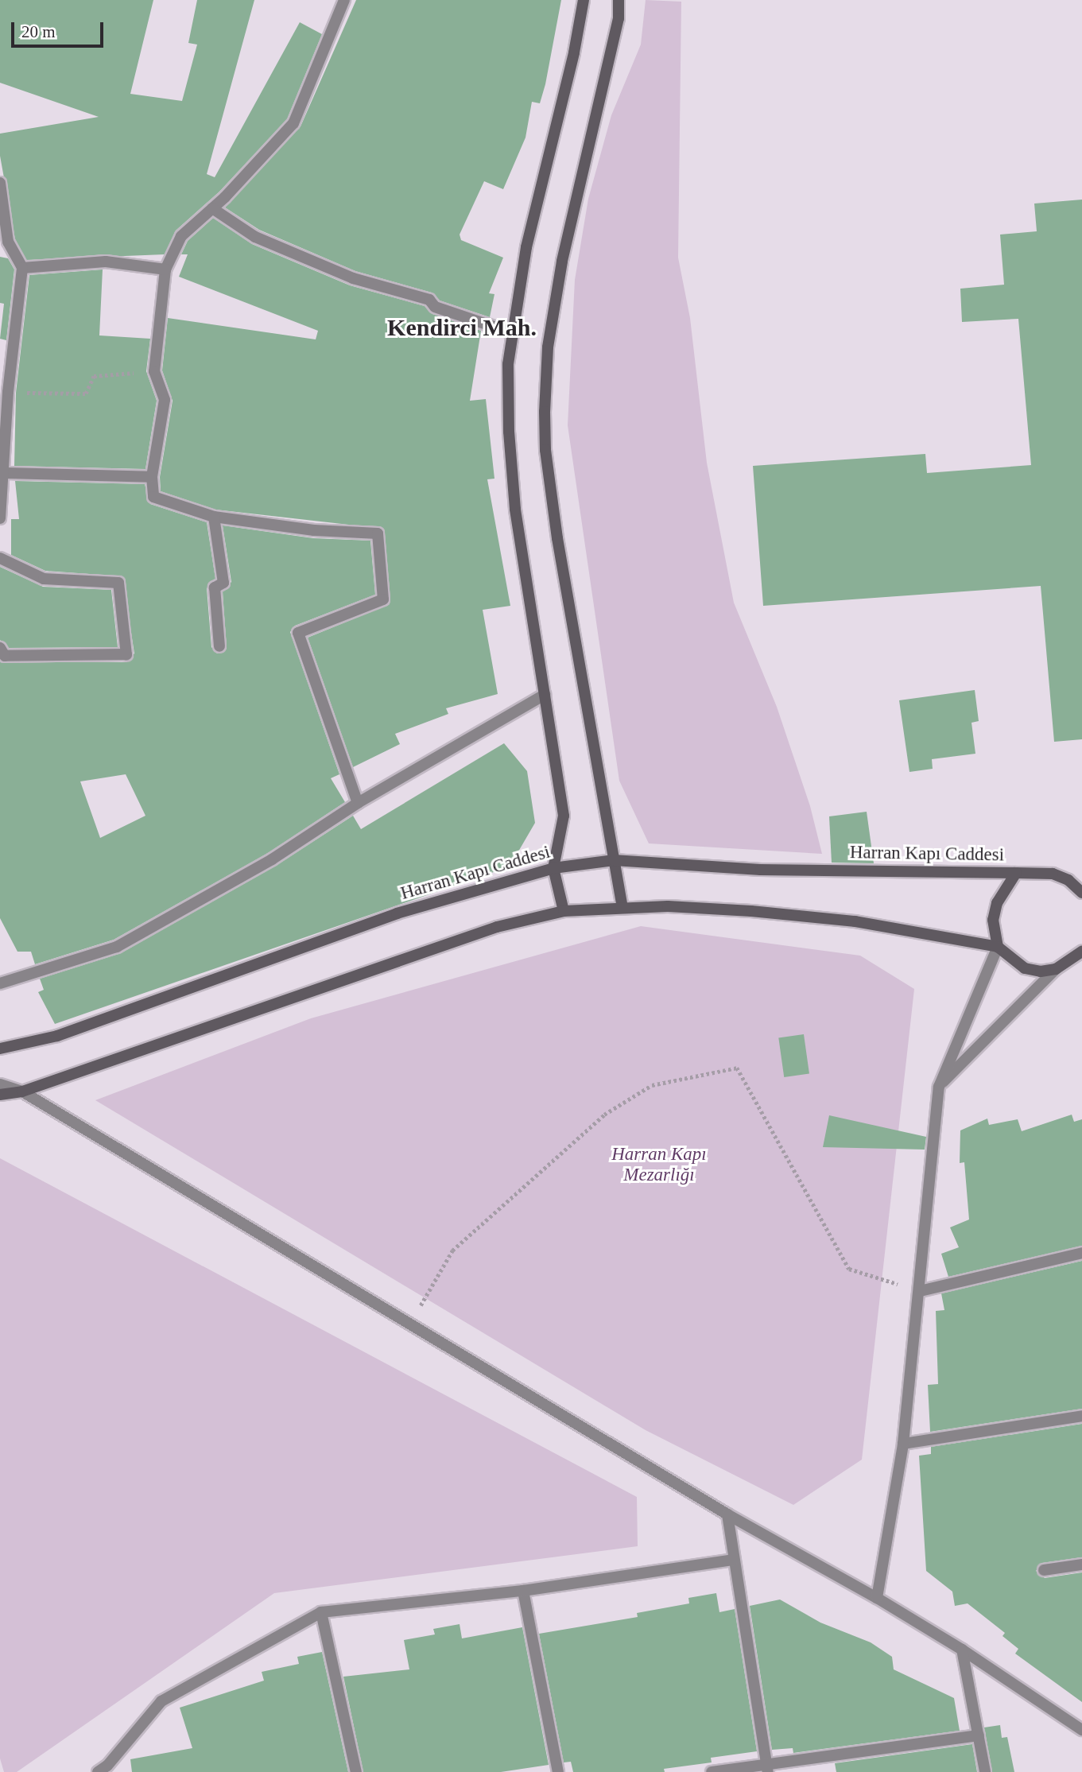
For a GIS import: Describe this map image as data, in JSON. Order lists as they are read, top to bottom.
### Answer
{
  "streets": {
    "main road": ["Harran Kapı Caddesi"]
  },
  "districts": ["Kendirci Mah."],
  "parks": ["Harran Kapı Mezarlığı"],
  "scale_bar": "20 m"
}
